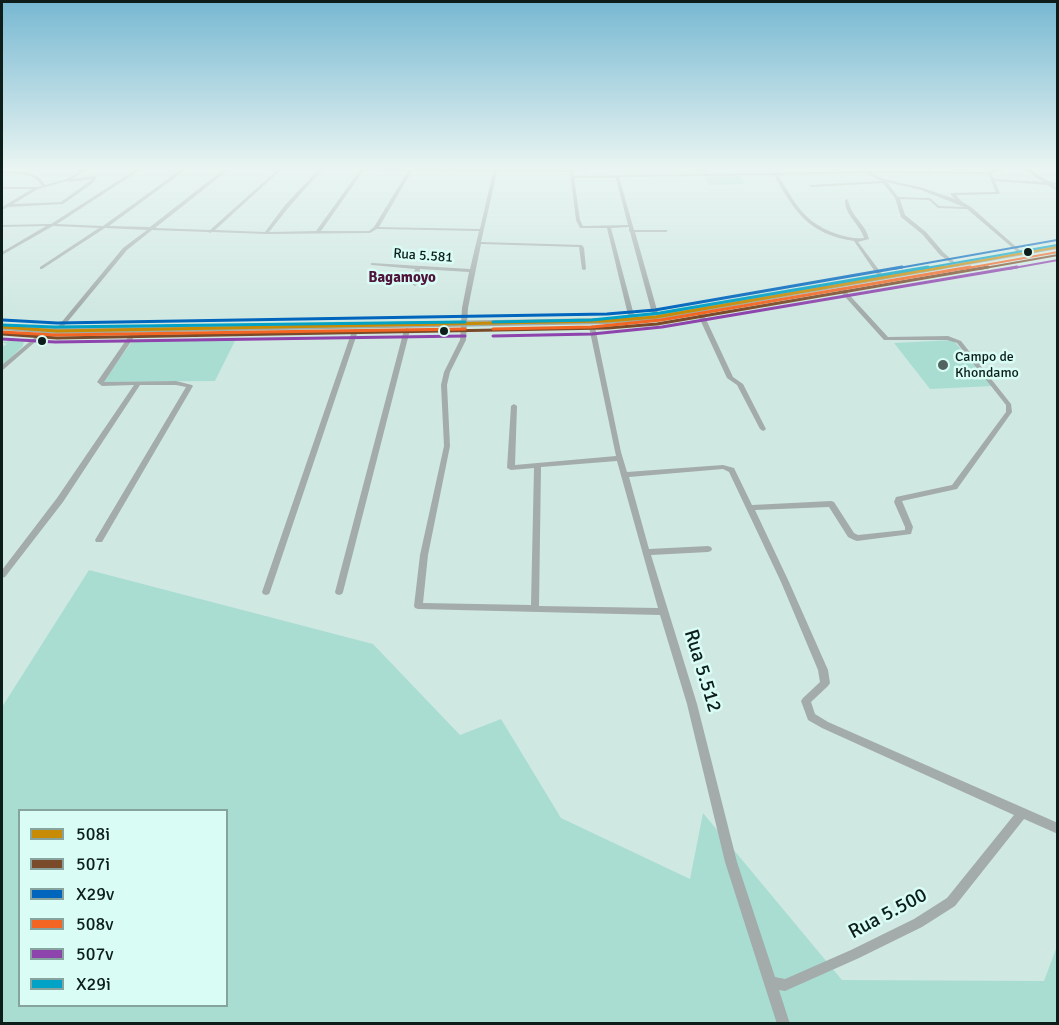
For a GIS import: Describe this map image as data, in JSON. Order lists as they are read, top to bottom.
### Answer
{
  "streets": {
    "street": ["Rua 5.581", "Rua 5.512", "Rua 5.500"]
  },
  "crossings": [
    ["Rua 5.512", "Rua 5.500"]
  ],
  "districts": ["Bagamoyo"],
  "places": ["Campo de Khondamo"],
  "lines": [
    "transit line X29v",
    "transit line X29i",
    "transit line 508i",
    "transit line 508v",
    "transit line 507i",
    "transit line 507v"
  ],
  "legend": [
    "508i",
    "507i",
    "X29v",
    "508v",
    "507v",
    "X29i"
  ]
}
